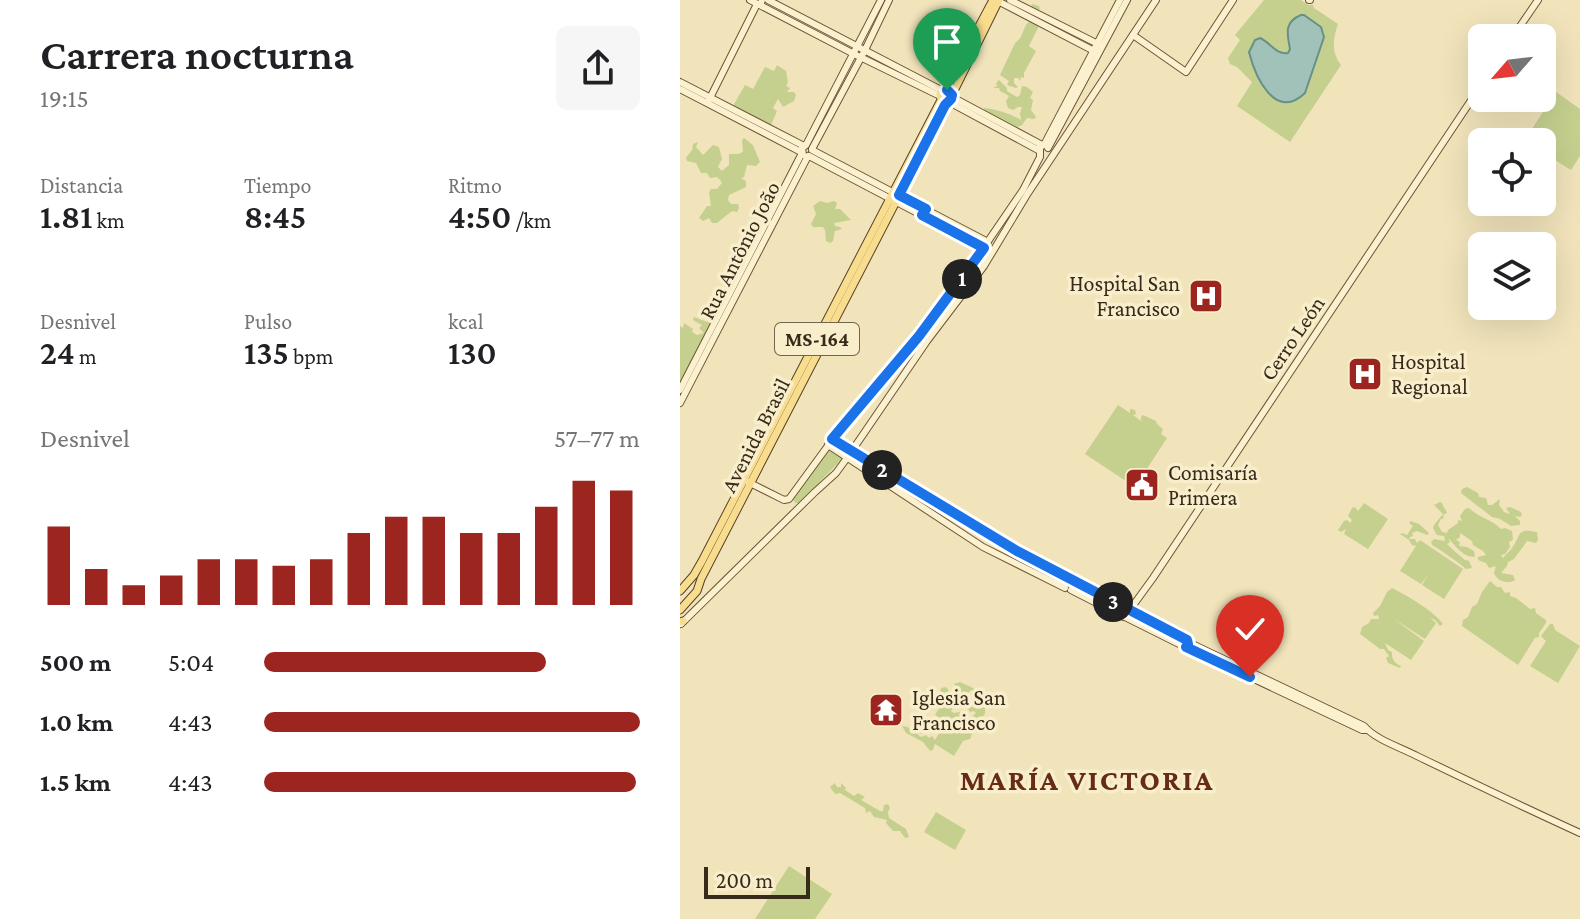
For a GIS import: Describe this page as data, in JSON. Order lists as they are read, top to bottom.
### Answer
{
  "streets": {
    "main road": [
      "Rua Antônio João",
      "Cerro León",
      "MS-164",
      "Avenida Brasil"
    ]
  },
  "districts": ["MARÍA VICTORIA"],
  "places": {
    "hospital": ["Hospital San Francisco", "Hospital Regional"],
    "public building": ["Comisaría Primera"],
    "temple": ["Iglesia San Francisco"]
  },
  "scale_bar": "200 m",
  "north": "bottom left",
  "page": {
    "heading": ["Carrera nocturna", "19:15"],
    "stats": [
      ["Distancia", "1.81 km"],
      ["Tiempo", "8:45"],
      ["Ritmo", "4:50 /km"],
      ["Desnivel", "24 m"],
      ["Pulso", "135 bpm"],
      ["kcal", "130"]
    ],
    "pins": ["1", "2", "3"],
    "chart": ["Desnivel", "57–77 m"],
    "list": [
      {
        "name": "500 m",
        "note": "5:04"
      },
      {
        "name": "1.0 km",
        "note": "4:43"
      },
      {
        "name": "1.5 km",
        "note": "4:43"
      }
    ],
    "scale": "200 m"
  }
}
